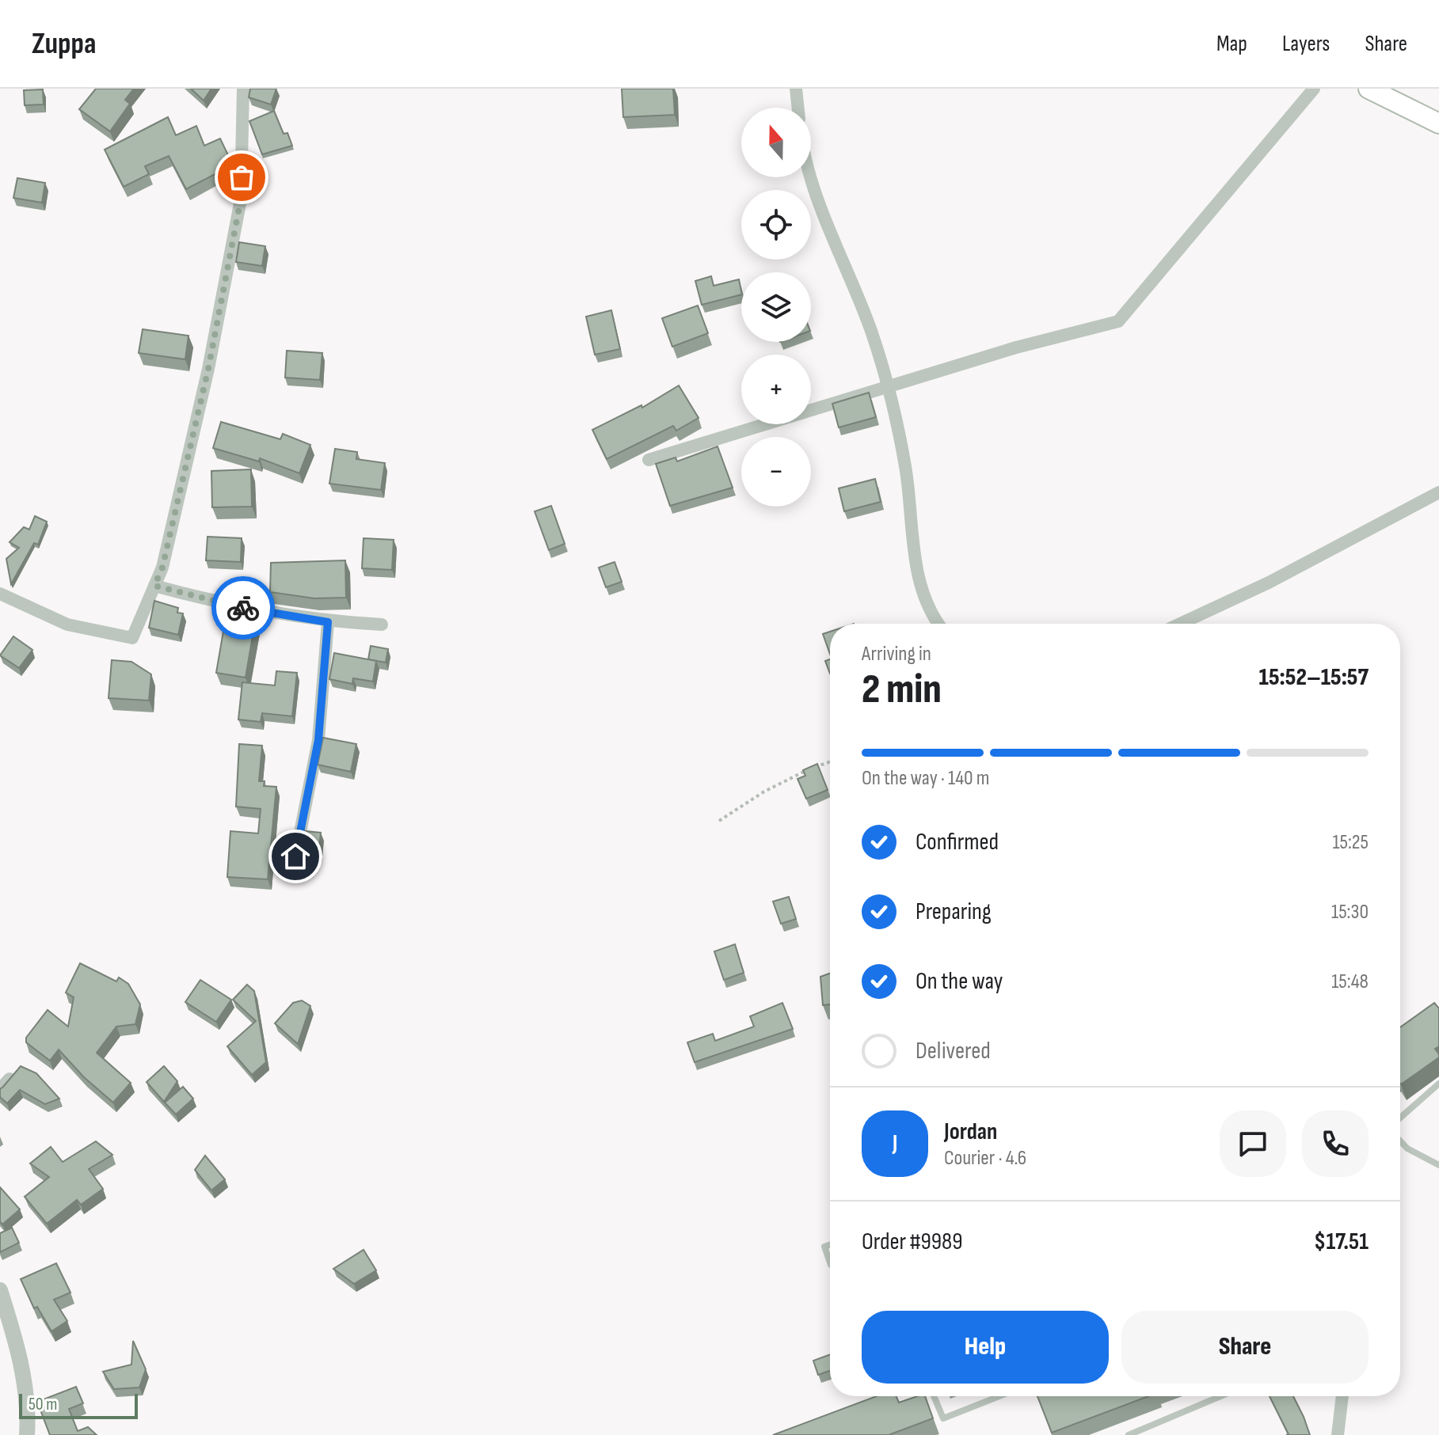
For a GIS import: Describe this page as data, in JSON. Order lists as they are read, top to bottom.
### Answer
{
  "scale_bar": "50 m",
  "north": "top",
  "page": {
    "header": "Zuppa",
    "nav": ["Map", "Layers", "Share"],
    "map_buttons": ["+", "−"],
    "heading": ["2 min", "Arriving in", "15:52–15:57"],
    "panel": [
      "Jordan",
      "Courier · 4.6",
      "Order #9989",
      "$17.51"
    ],
    "bar": "On the way · 140 m",
    "list": [
      ["Confirmed", "15:25"],
      ["Preparing", "15:30"],
      ["On the way", "15:48"],
      "Delivered"
    ],
    "round": "J",
    "buttons": ["Help", "Share"],
    "scale": "50 m"
  }
}
